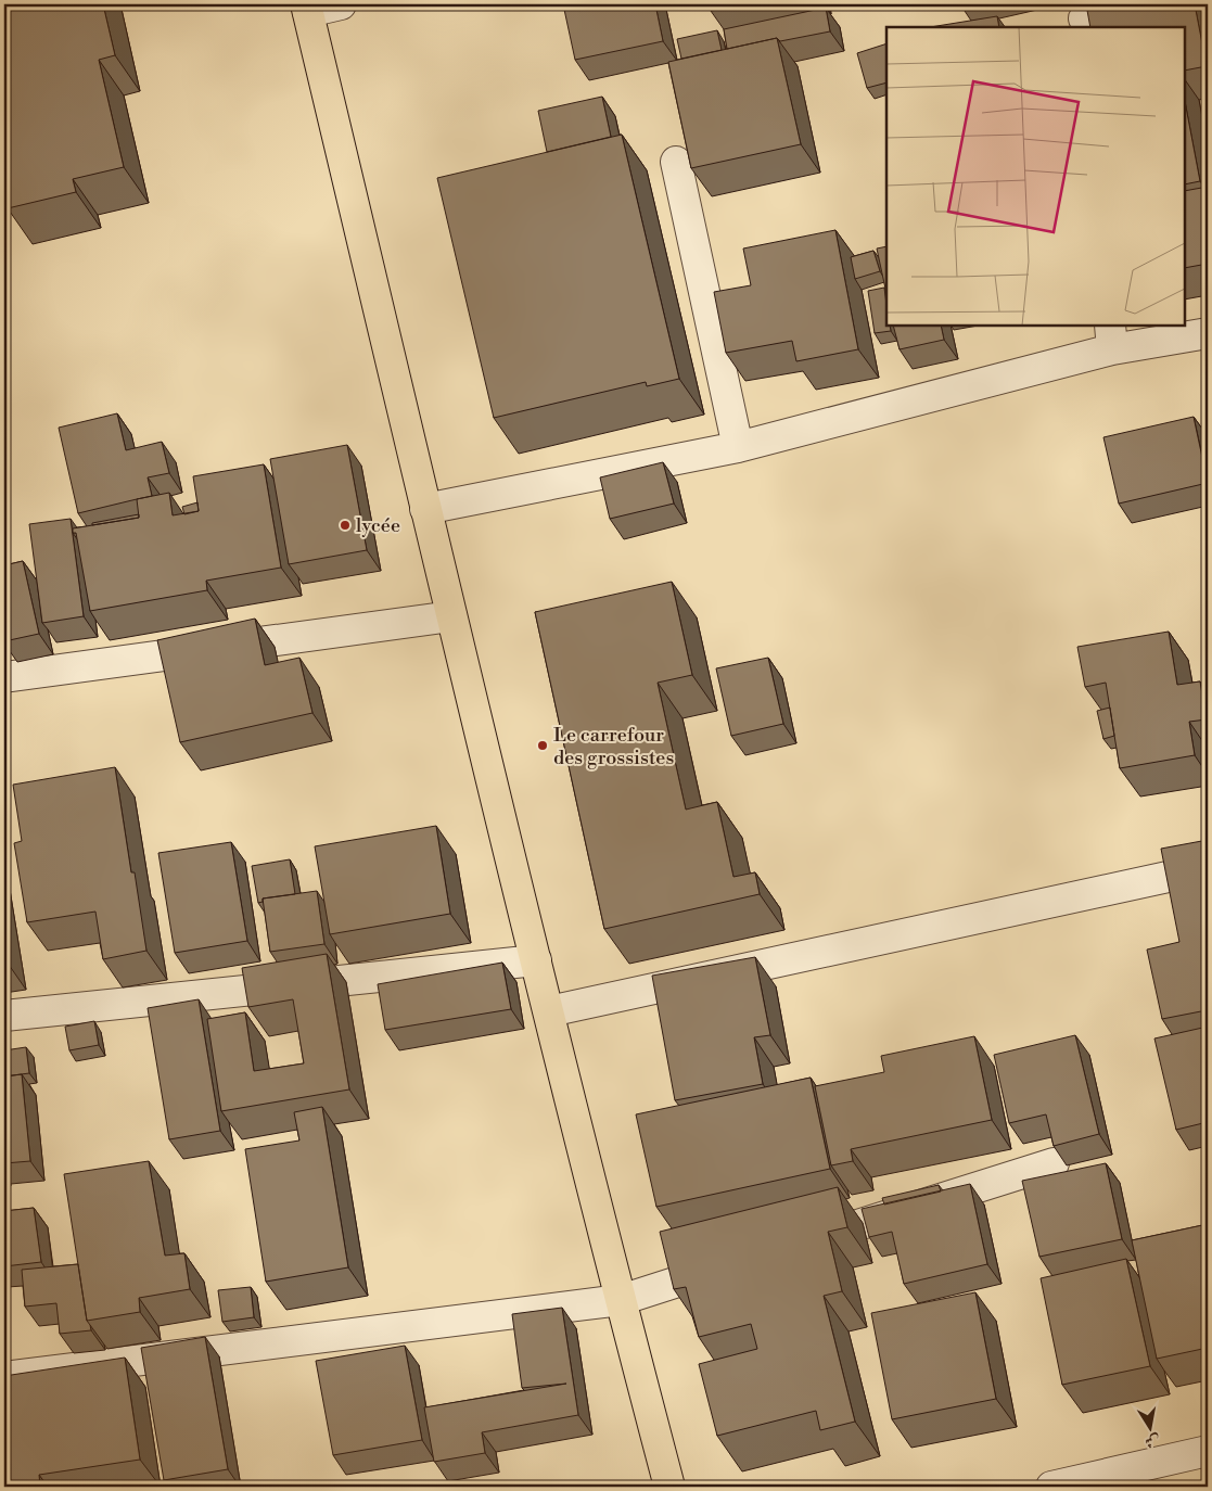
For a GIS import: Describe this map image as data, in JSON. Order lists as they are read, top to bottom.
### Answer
{
  "places": ["lycée", "Le carrefour des grossistes"],
  "north": "bottom"
}
